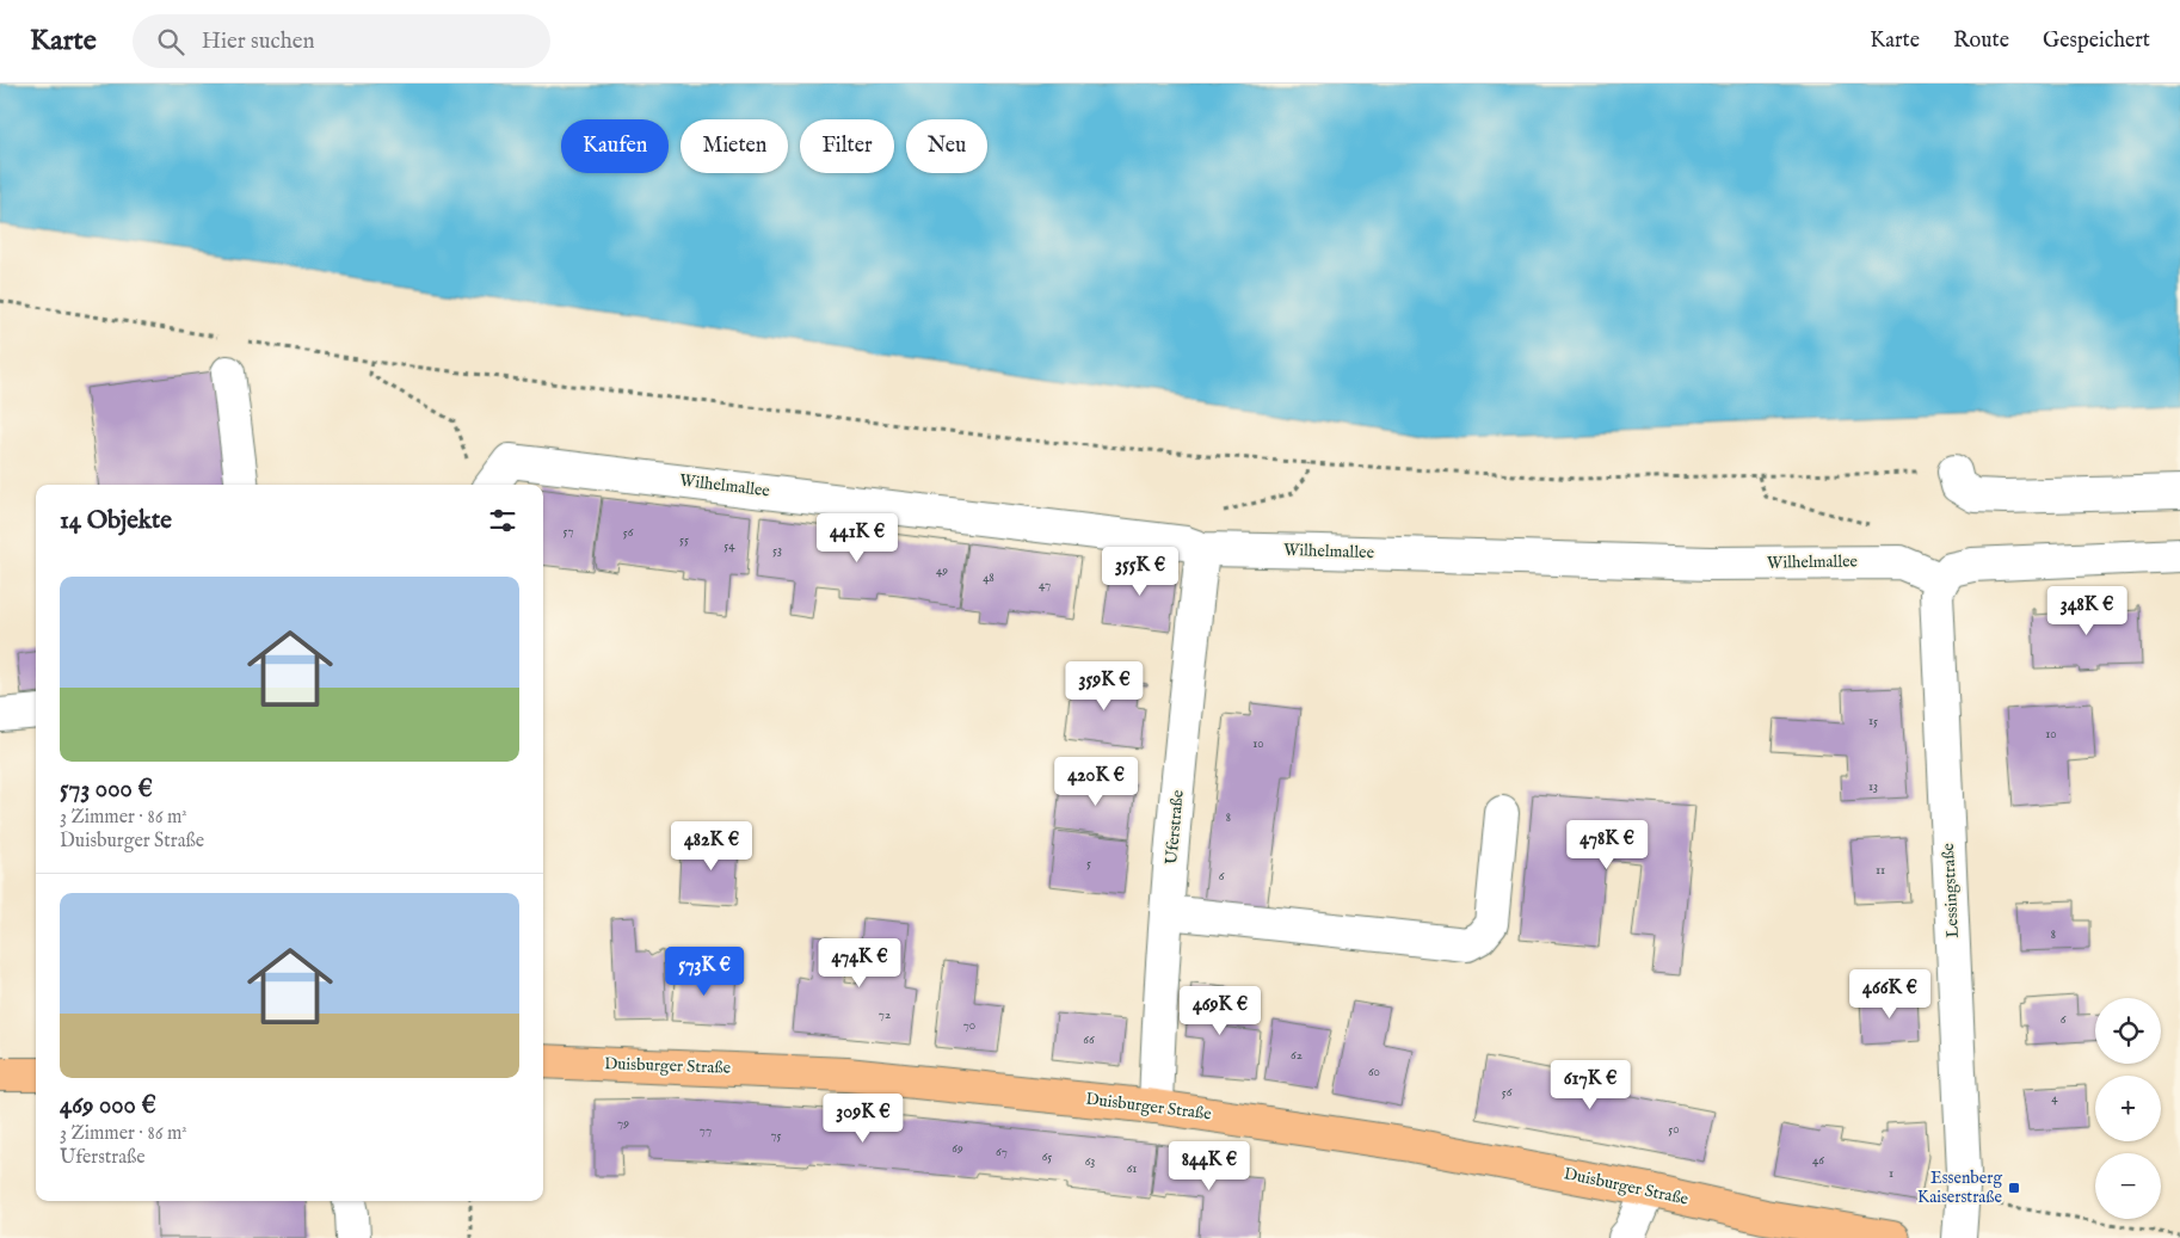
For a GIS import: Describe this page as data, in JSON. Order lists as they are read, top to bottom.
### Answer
{
  "streets": {
    "main road": ["Duisburger Straße"],
    "street": ["Wilhelmallee", "Uferstraße", "Lessingstraße"]
  },
  "crossings": [
    ["Wilhelmallee", "Uferstraße"],
    ["Wilhelmallee", "Lessingstraße"],
    ["Uferstraße", "Duisburger Straße"]
  ],
  "places": {
    "transit": ["Essenberg Kaiserstraße"]
  },
  "house_numbers": [
    "57",
    "56",
    "55",
    "54",
    "53",
    "49",
    "48",
    "47",
    "15",
    "10",
    "10",
    "13",
    "8",
    "5",
    "11",
    "6",
    "8",
    "72",
    "6",
    "70",
    "66",
    "62",
    "60",
    "56",
    "4",
    "79",
    "50",
    "77",
    "75",
    "69",
    "67",
    "65",
    "46",
    "63",
    "61",
    "1"
  ],
  "page": {
    "header": "Karte",
    "search": "Hier suchen",
    "nav": ["Karte", "Route", "Gespeichert"],
    "chip": [
      "Kaufen",
      "Mieten",
      "Filter",
      "Neu"
    ],
    "heading": "14 Objekte",
    "price": [
      "441K €",
      "355K €",
      "348K €",
      "359K €",
      "420K €",
      "478K €",
      "482K €",
      "474K €",
      "573K €",
      "466K €",
      "469K €",
      "617K €",
      "309K €",
      "844K €"
    ],
    "list": [
      {
        "name": "573 000 €",
        "note": "3 Zimmer · 86 m² · Duisburger Straße"
      },
      {
        "name": "469 000 €",
        "note": "3 Zimmer · 86 m² · Uferstraße"
      }
    ],
    "map_buttons": ["+", "−"]
  }
}
